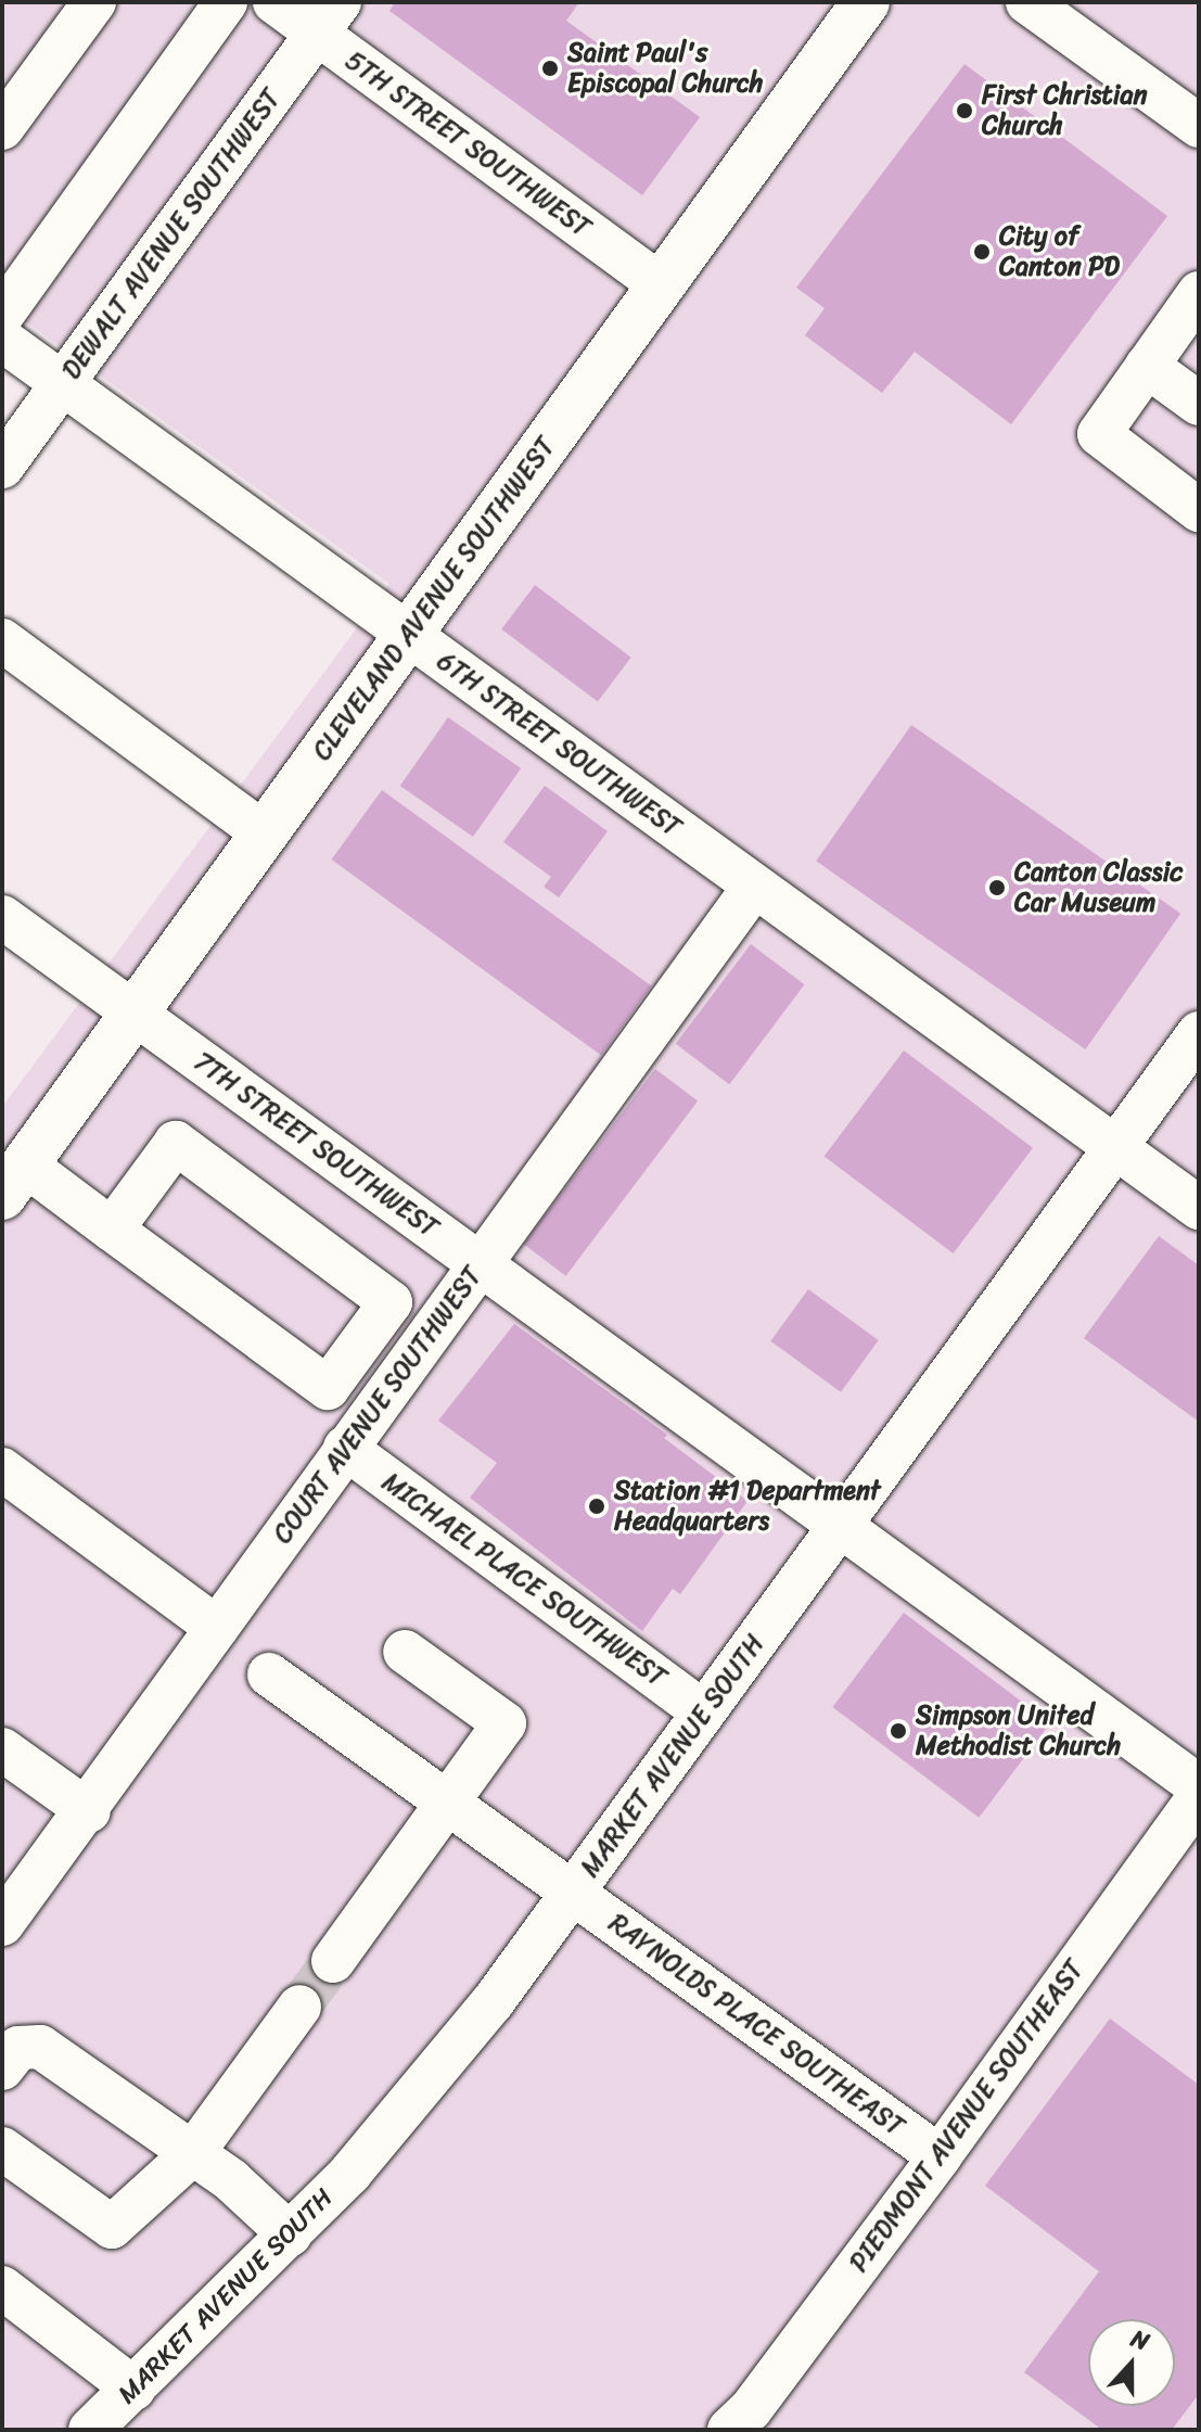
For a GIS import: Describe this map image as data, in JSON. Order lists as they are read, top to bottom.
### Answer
{
  "streets": {
    "main road": ["CLEVELAND AVENUE SOUTHWEST"],
    "street": [
      "5TH STREET SOUTHWEST",
      "DEWALT AVENUE SOUTHWEST",
      "6TH STREET SOUTHWEST",
      "7TH STREET SOUTHWEST",
      "COURT AVENUE SOUTHWEST",
      "MICHAEL PLACE SOUTHWEST",
      "MARKET AVENUE SOUTH",
      "RAYNOLDS PLACE SOUTHEAST",
      "PIEDMONT AVENUE SOUTHEAST"
    ]
  },
  "crossings": [
    ["5TH STREET SOUTHWEST", "DEWALT AVENUE SOUTHWEST"],
    ["5TH STREET SOUTHWEST", "CLEVELAND AVENUE SOUTHWEST"],
    ["DEWALT AVENUE SOUTHWEST", "6TH STREET SOUTHWEST"],
    ["CLEVELAND AVENUE SOUTHWEST", "6TH STREET SOUTHWEST"],
    ["CLEVELAND AVENUE SOUTHWEST", "7TH STREET SOUTHWEST"],
    ["6TH STREET SOUTHWEST", "COURT AVENUE SOUTHWEST"],
    ["6TH STREET SOUTHWEST", "MARKET AVENUE SOUTH"],
    ["7TH STREET SOUTHWEST", "COURT AVENUE SOUTHWEST"],
    ["7TH STREET SOUTHWEST", "MARKET AVENUE SOUTH"],
    ["COURT AVENUE SOUTHWEST", "MICHAEL PLACE SOUTHWEST"],
    ["MICHAEL PLACE SOUTHWEST", "MARKET AVENUE SOUTH"],
    ["MARKET AVENUE SOUTH", "RAYNOLDS PLACE SOUTHEAST"],
    ["RAYNOLDS PLACE SOUTHEAST", "PIEDMONT AVENUE SOUTHEAST"]
  ],
  "places": [
    "Saint Paul's Episcopal Church",
    "First Christian Church",
    "City of Canton PD",
    "Canton Classic Car Museum",
    "Station #1 Department Headquarters",
    "Simpson United Methodist Church"
  ],
  "north": "top"
}
